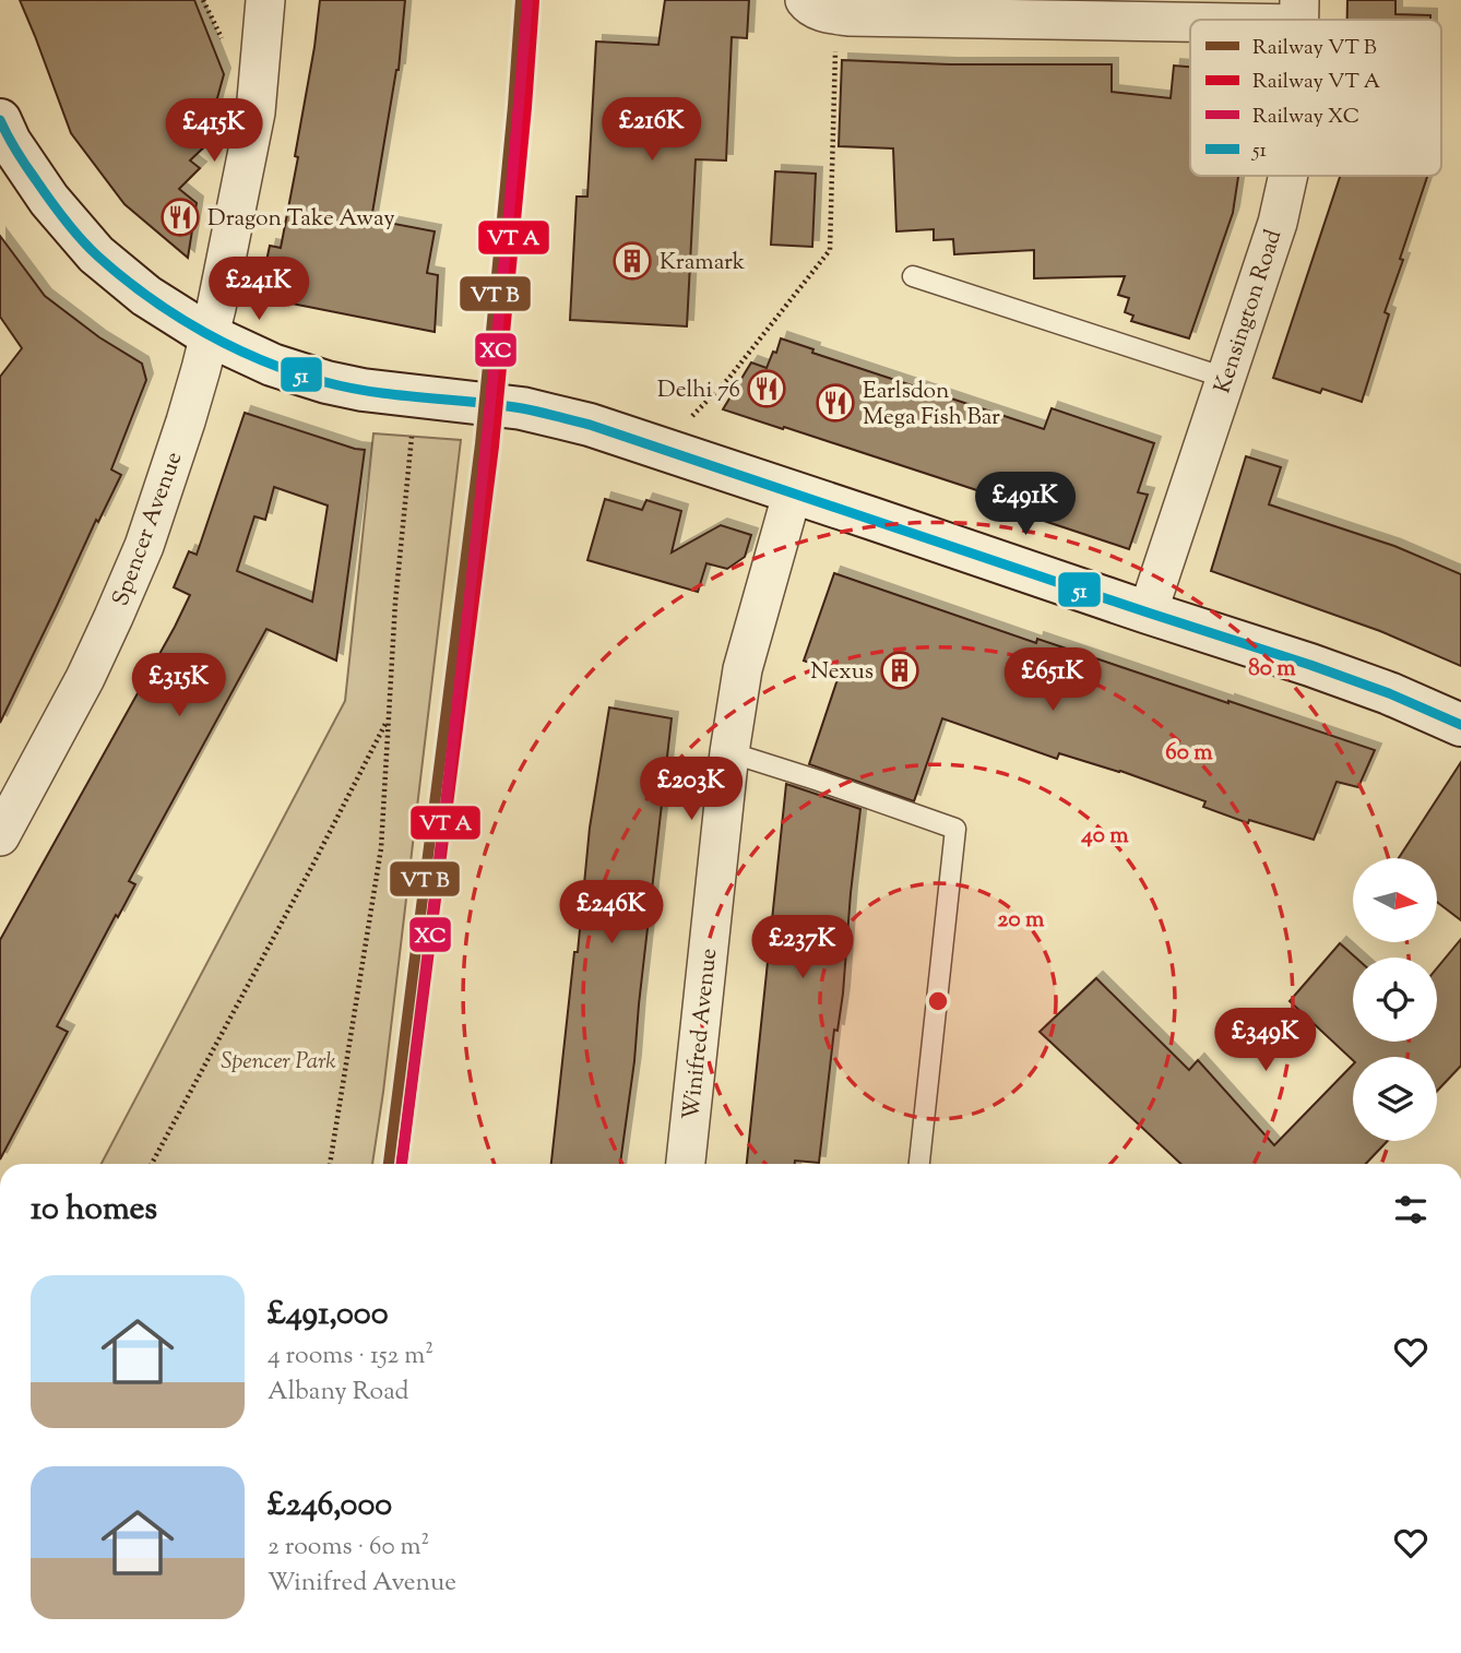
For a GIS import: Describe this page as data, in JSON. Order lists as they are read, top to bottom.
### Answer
{
  "streets": {
    "street": ["Kensington Road", "Spencer Avenue", "Winifred Avenue"]
  },
  "parks": ["Spencer Park"],
  "places": {
    "restaurant": ["Dragon Take Away", "Delhi 76", "Earlsdon Mega Fish Bar"],
    "building": ["Kramark", "Nexus"]
  },
  "lines": ["rail line XC", "transit line 51"],
  "legend": [
    "Railway VT B",
    "Railway VT A",
    "Railway XC",
    "51"
  ],
  "north": "right",
  "page": {
    "price": [
      "£216K",
      "£415K",
      "£241K",
      "£491K",
      "£651K",
      "£315K",
      "£203K",
      "£246K",
      "£237K",
      "£349K"
    ],
    "heading": "10 homes",
    "list": [
      {
        "name": "£491,000",
        "note": "4 rooms · 152 m² · Albany Road"
      },
      {
        "name": "£246,000",
        "note": "2 rooms · 60 m² · Winifred Avenue"
      }
    ]
  },
  "rings": [
    "80 m",
    "60 m",
    "40 m",
    "20 m"
  ]
}
